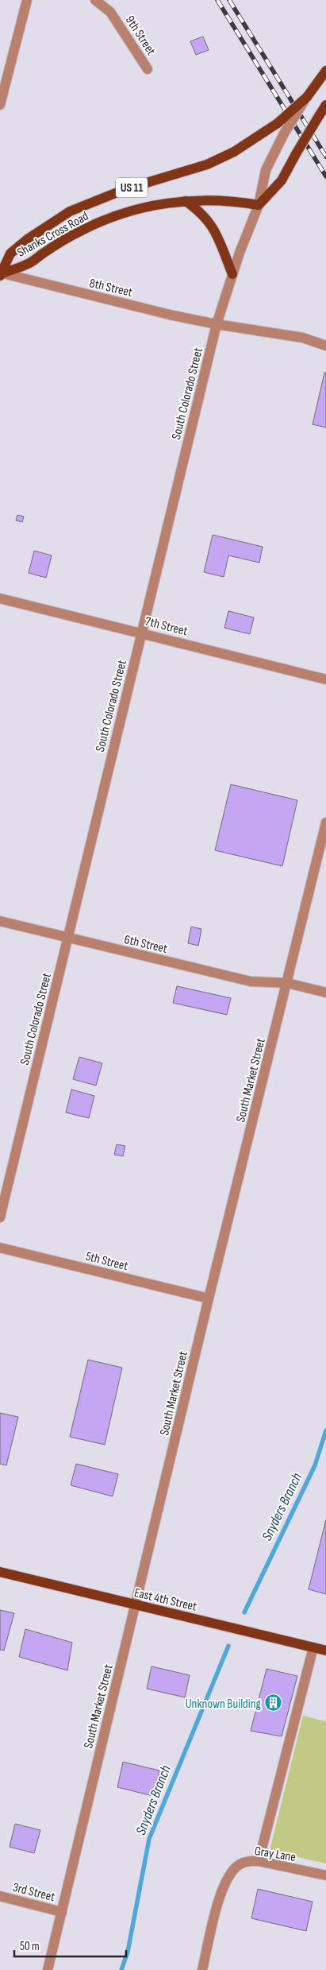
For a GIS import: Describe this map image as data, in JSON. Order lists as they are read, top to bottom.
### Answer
{
  "streets": {
    "main road": [
      "US 11",
      "Shanks Cross Road",
      "South Colorado Street",
      "East 4th Street"
    ],
    "street": [
      "9th Street",
      "8th Street",
      "7th Street",
      "6th Street",
      "South Market Street",
      "5th Street",
      "Gray Lane",
      "3rd Street"
    ]
  },
  "crossings": [
    ["Shanks Cross Road", "8th Street"],
    ["Shanks Cross Road", "South Colorado Street"],
    ["8th Street", "South Colorado Street"],
    ["South Colorado Street", "7th Street"],
    ["South Colorado Street", "6th Street"],
    ["6th Street", "South Market Street"],
    ["South Market Street", "5th Street"],
    ["South Market Street", "East 4th Street"],
    ["South Market Street", "3rd Street"]
  ],
  "water": ["Snyders Branch"],
  "places": {
    "building": ["Unknown Building"]
  },
  "scale_bar": "50 m"
}
